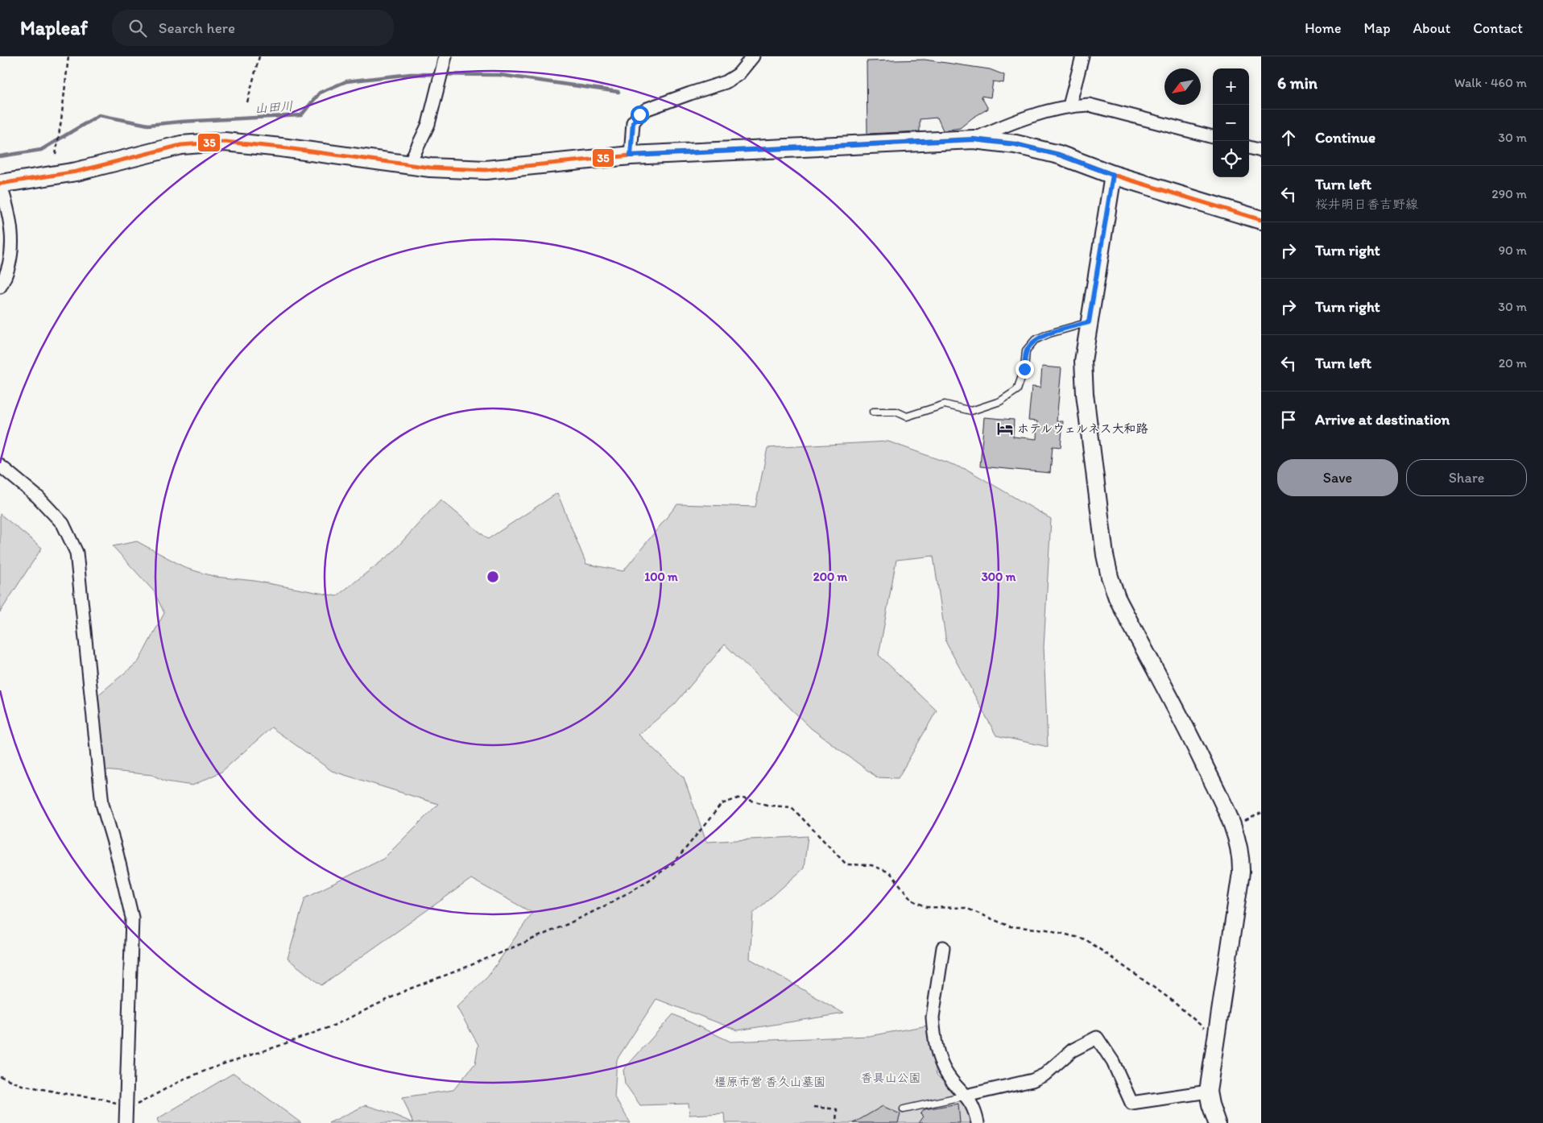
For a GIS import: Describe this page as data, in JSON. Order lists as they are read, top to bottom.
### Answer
{
  "water": ["山田川"],
  "parks": ["香具山公園", "橿原市営 香久山墓園"],
  "places": {
    "hotel": ["ホテルウェルネス大和路"]
  },
  "lines": ["transit line 35"],
  "north": "bottom left",
  "page": {
    "header": "Mapleaf",
    "search": "Search here",
    "nav": [
      "Home",
      "Map",
      "About",
      "Contact"
    ],
    "heading": ["6 min", "Walk · 460 m"],
    "map_buttons": ["+", "−"],
    "list": [
      ["Continue", "30 m"],
      ["Turn left", "桜井明日香吉野線", "290 m"],
      ["Turn right", "90 m"],
      ["Turn right", "30 m"],
      ["Turn left", "20 m"],
      "Arrive at destination"
    ],
    "buttons": ["Save", "Share"]
  },
  "rings": ["100 m", "200 m", "300 m"]
}
